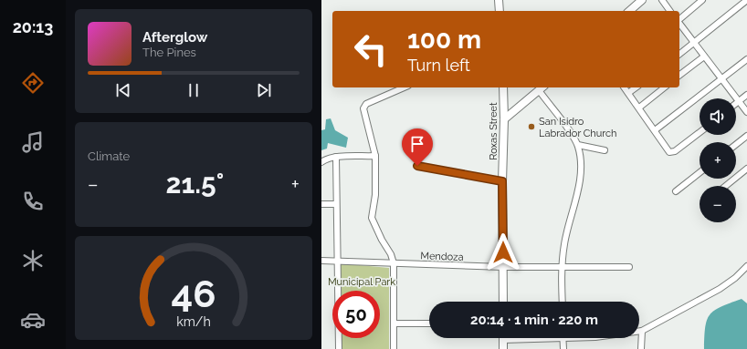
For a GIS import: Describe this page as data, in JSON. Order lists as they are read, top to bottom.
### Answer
{
  "streets": {
    "main road": ["Roxas Street"],
    "street": ["Mendoza"]
  },
  "crossings": [
    ["Roxas Street", "Mendoza"]
  ],
  "parks": ["Municipal Park"],
  "places": ["San Isidro Labrador Church"],
  "page": {
    "tabs": "20:13",
    "turn": ["100 m", "Turn left"],
    "song": ["Afterglow", "The Pines"],
    "map_buttons": ["+", "−"],
    "tile": "Climate",
    "heat": ["−", "21.5°", "+"],
    "limit": "50",
    "trip": "20:14 · 1 min · 220 m",
    "gauge": ["46", "km/h"]
  }
}
